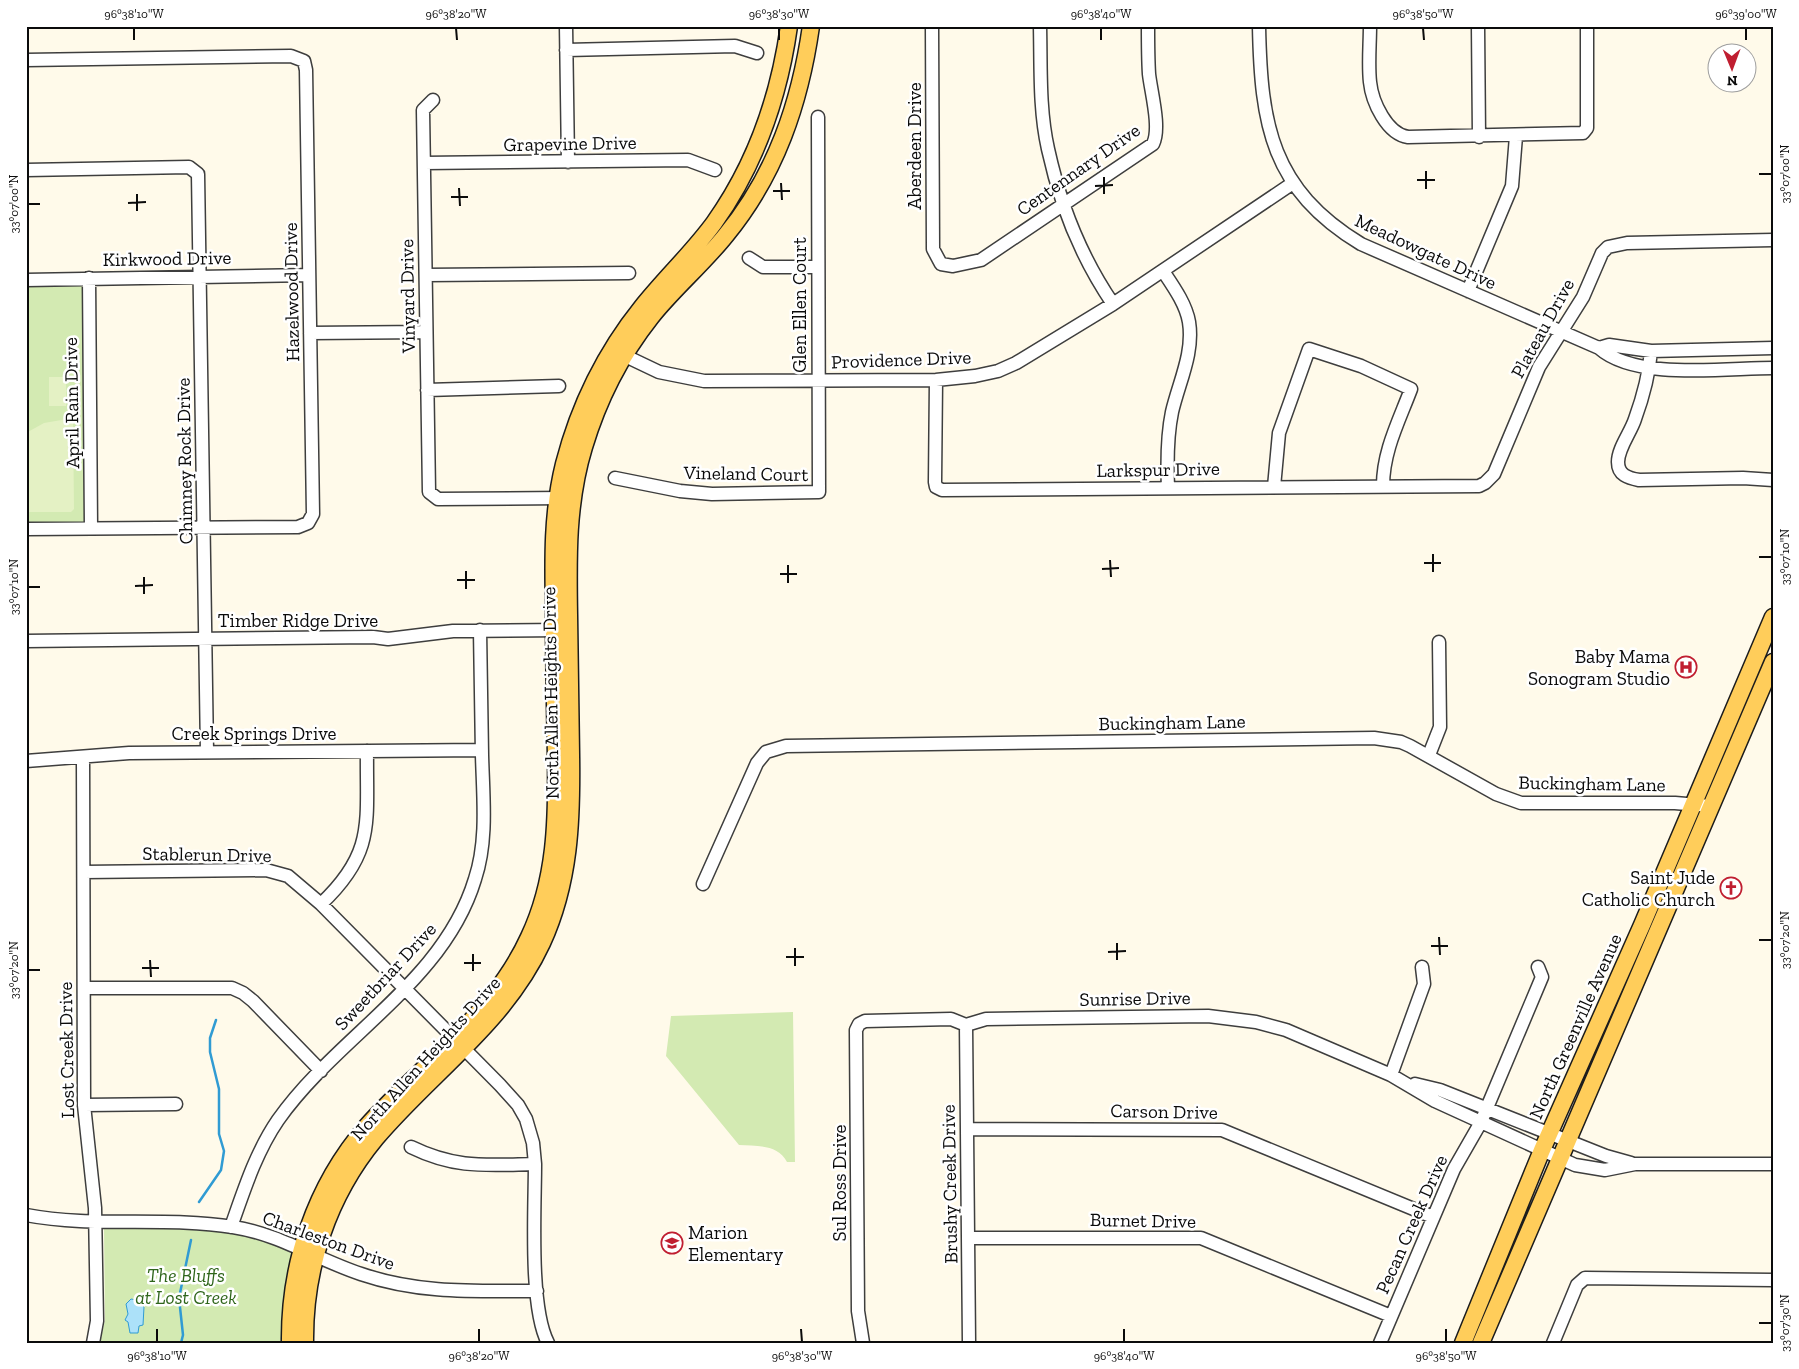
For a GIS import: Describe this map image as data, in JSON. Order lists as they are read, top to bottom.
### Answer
{
  "streets": {
    "main road": ["North Allen Heights Drive", "North Greenville Avenue"],
    "street": [
      "Grapevine Drive",
      "Aberdeen Drive",
      "Centennary Drive",
      "Meadowgate Drive",
      "Kirkwood Drive",
      "Hazelwood Drive",
      "Vinyard Drive",
      "Glen Ellen Court",
      "Plateau Drive",
      "Providence Drive",
      "April Rain Drive",
      "Chimney Rock Drive",
      "Larkspur Drive",
      "Vineland Court",
      "Timber Ridge Drive",
      "Buckingham Lane",
      "Creek Springs Drive",
      "Stablerun Drive",
      "Sweetbriar Drive",
      "Sunrise Drive",
      "Lost Creek Drive",
      "Carson Drive",
      "Sul Ross Drive",
      "Brushy Creek Drive",
      "Burnet Drive",
      "Pecan Creek Drive",
      "Charleston Drive"
    ]
  },
  "crossings": [
    ["Grapevine Drive", "Vinyard Drive"],
    ["Aberdeen Drive", "Centennary Drive"],
    ["Meadowgate Drive", "Plateau Drive"],
    ["Meadowgate Drive", "Providence Drive"],
    ["Kirkwood Drive", "Hazelwood Drive"],
    ["Kirkwood Drive", "April Rain Drive"],
    ["Kirkwood Drive", "Chimney Rock Drive"],
    ["Hazelwood Drive", "Chimney Rock Drive"],
    ["Vinyard Drive", "North Allen Heights Drive"],
    ["Glen Ellen Court", "Providence Drive"],
    ["Glen Ellen Court", "Vineland Court"],
    ["Plateau Drive", "Larkspur Drive"],
    ["Providence Drive", "Larkspur Drive"],
    ["Providence Drive", "North Allen Heights Drive"],
    ["Chimney Rock Drive", "Timber Ridge Drive"],
    ["Chimney Rock Drive", "Creek Springs Drive"],
    ["Timber Ridge Drive", "North Allen Heights Drive"],
    ["Timber Ridge Drive", "Sweetbriar Drive"],
    ["North Allen Heights Drive", "Charleston Drive"],
    ["Buckingham Lane", "North Greenville Avenue"],
    ["Creek Springs Drive", "Sweetbriar Drive"],
    ["Creek Springs Drive", "Lost Creek Drive"],
    ["Stablerun Drive", "Sweetbriar Drive"],
    ["Stablerun Drive", "Lost Creek Drive"],
    ["Sweetbriar Drive", "Charleston Drive"],
    ["Sunrise Drive", "North Greenville Avenue"],
    ["Sunrise Drive", "Sul Ross Drive"],
    ["Sunrise Drive", "Brushy Creek Drive"],
    ["Sunrise Drive", "Pecan Creek Drive"],
    ["Lost Creek Drive", "Charleston Drive"],
    ["Carson Drive", "Brushy Creek Drive"],
    ["Carson Drive", "Pecan Creek Drive"],
    ["Sul Ross Drive", "Brushy Creek Drive"],
    ["Brushy Creek Drive", "Burnet Drive"],
    ["Burnet Drive", "Pecan Creek Drive"]
  ],
  "parks": ["The Bluffs at Lost Creek"],
  "places": {
    "hospital": ["Baby Mama Sonogram Studio"],
    "church": ["Saint Jude Catholic Church"],
    "school or university": ["Marion Elementary"]
  },
  "north": "bottom",
  "coordinates": [
    "96°38'10\"W",
    "96°38'20\"W",
    "96°38'30\"W",
    "96°38'40\"W",
    "96°38'50\"W",
    "96°39'00\"W",
    "33°07'00\"N",
    "33°07'10\"N",
    "33°07'20\"N",
    "33°07'30\"N"
  ]
}
